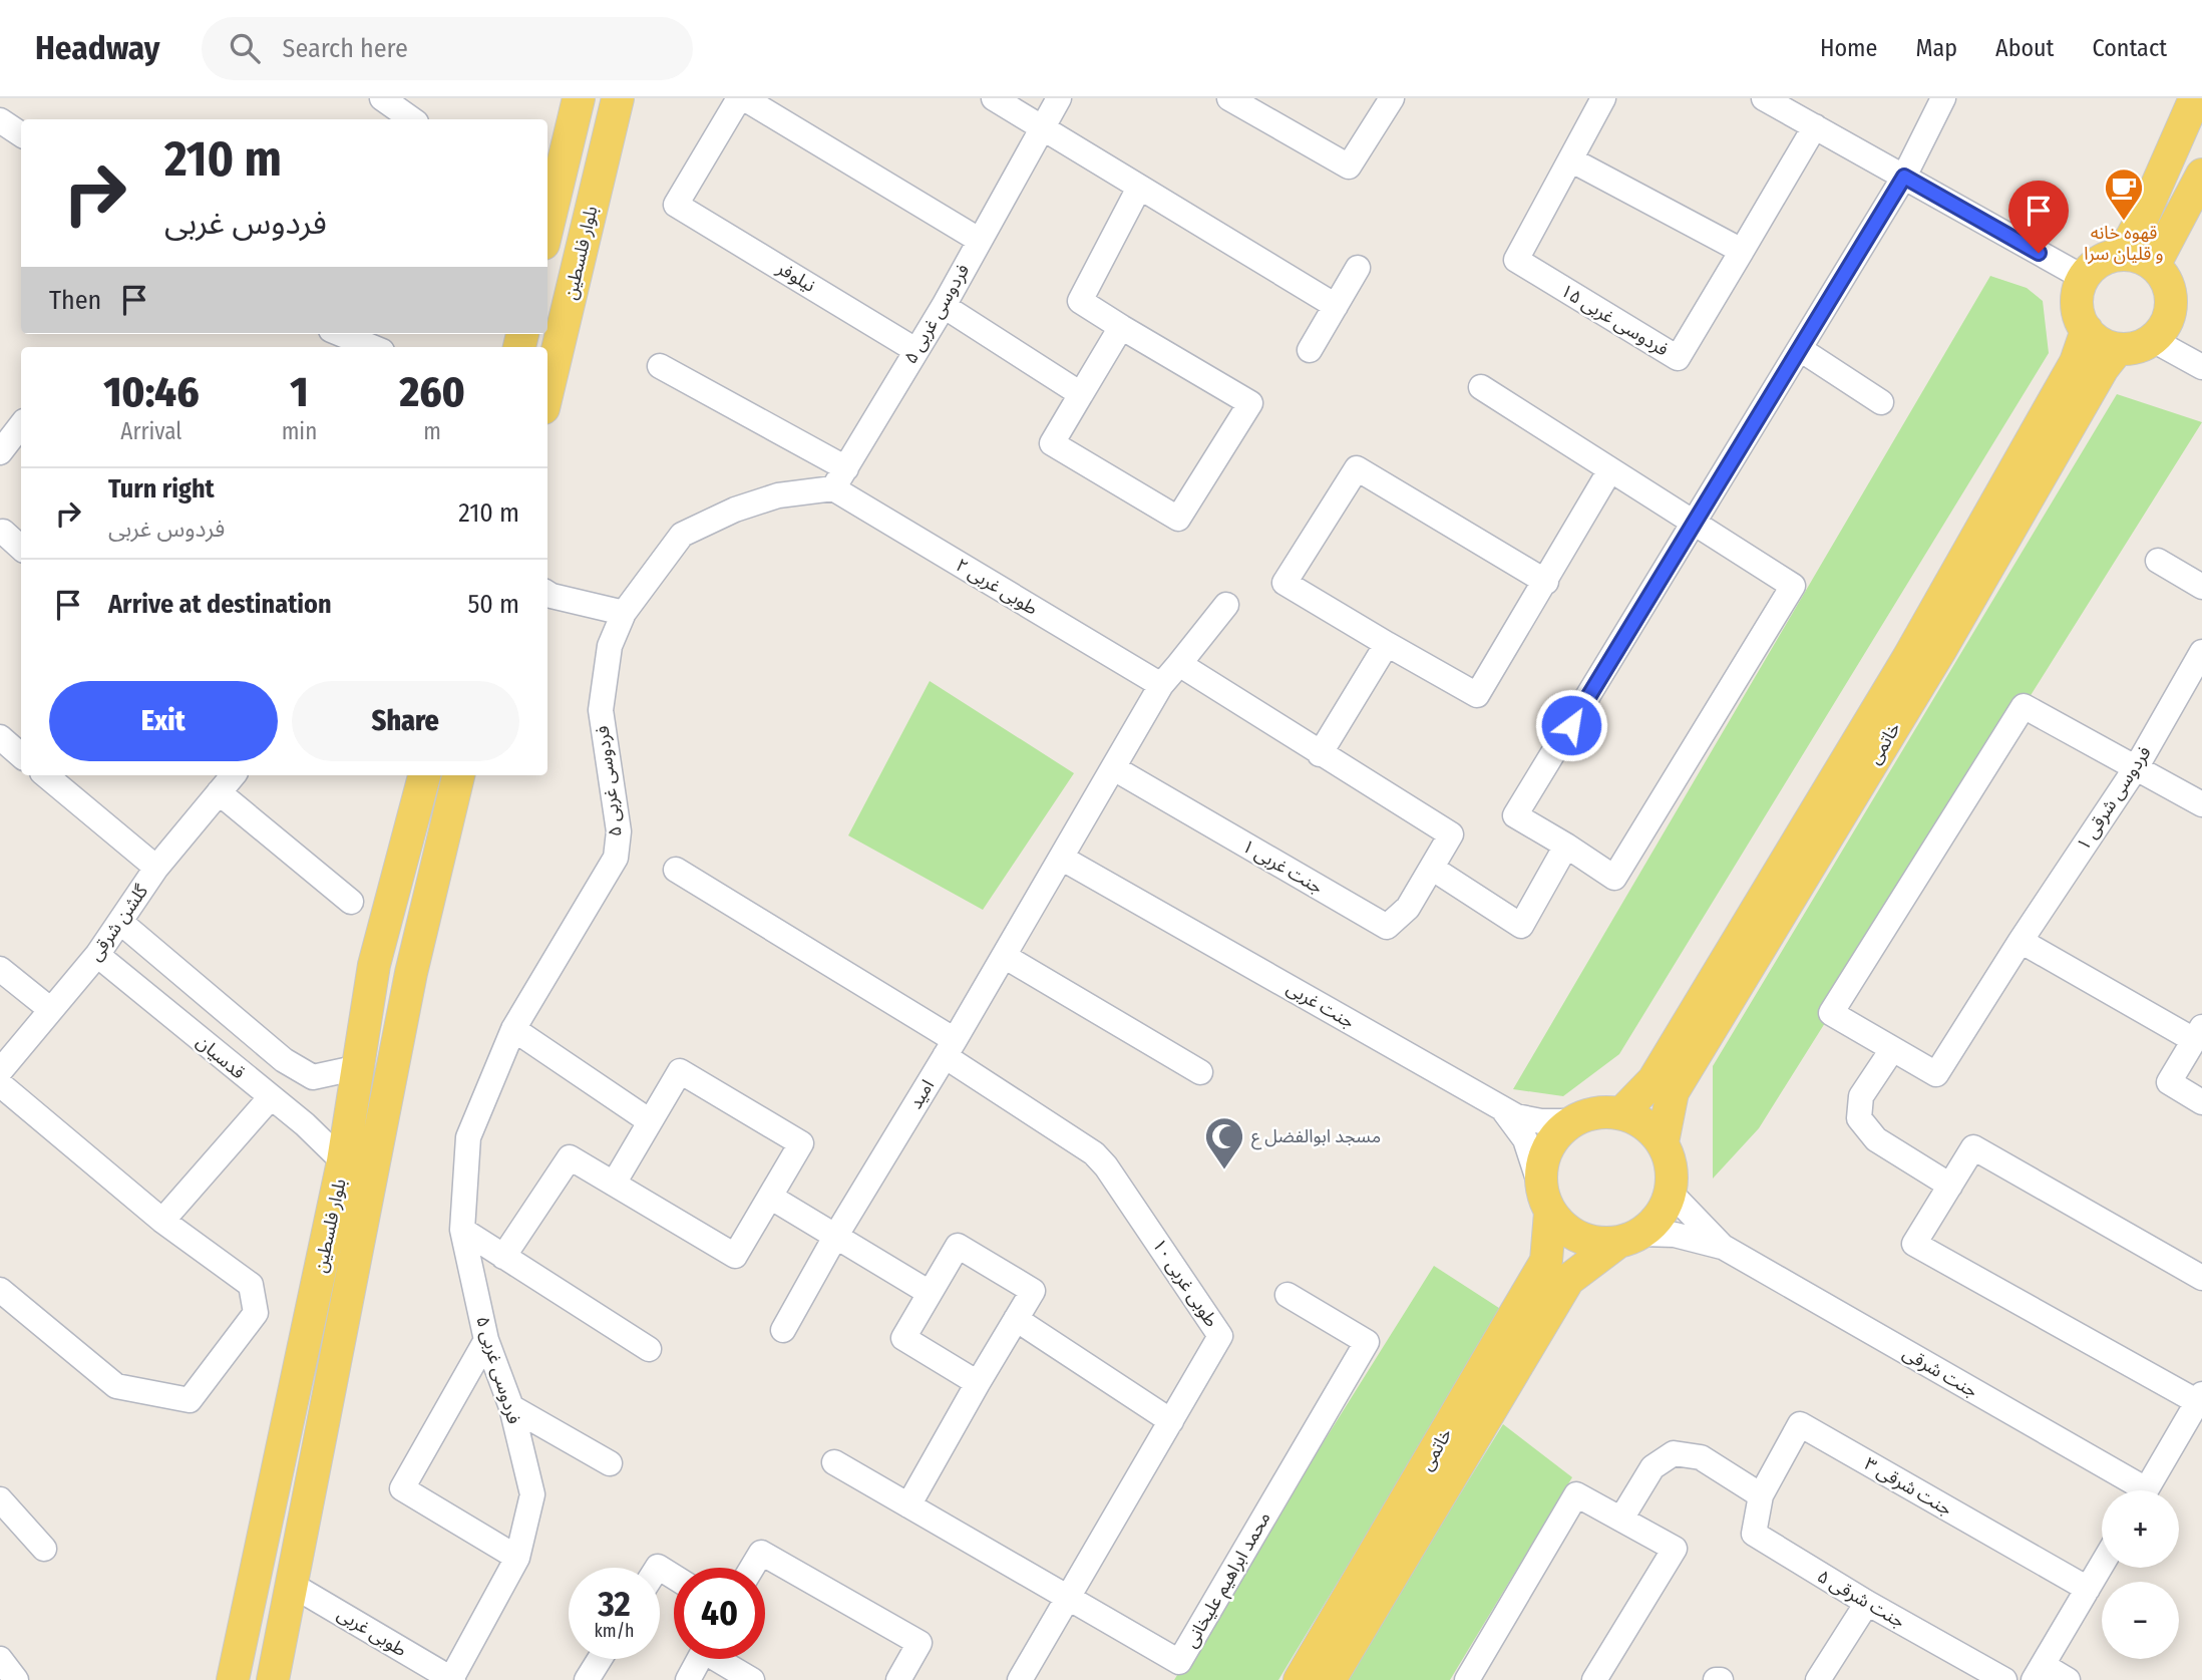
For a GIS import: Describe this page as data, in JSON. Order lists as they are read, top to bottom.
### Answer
{
  "streets": {
    "main road": ["بلوار فلسطین", "خاتمی"],
    "street": [
      "نیلوفر",
      "فردوسی غربی ۵",
      "فردوسی غربی ۱۵",
      "طوبی غربی ۲",
      "فردوسی شرقی ۱",
      "جنت غربی ۱",
      "گلشن شرقی",
      "جنت غربی",
      "قدسیان",
      "امید",
      "طوبی غربی ۱۰",
      "جنت شرقی",
      "جنت شرقی ۳",
      "محمد ابراهیم علیخانی",
      "جنت شرقی ۵",
      "طوبی غربی"
    ]
  },
  "crossings": [
    ["بلوار فلسطین", "قدسیان"],
    ["بلوار فلسطین", "طوبی غربی"],
    ["نیلوفر", "فردوسی غربی ۵"],
    ["فردوسی غربی ۵", "طوبی غربی ۲"],
    ["فردوسی غربی ۵", "طوبی غربی"],
    ["طوبی غربی ۲", "امید"],
    ["خاتمی", "جنت غربی"],
    ["جنت غربی ۱", "امید"],
    ["گلشن شرقی", "قدسیان"],
    ["جنت غربی", "امید"],
    ["امید", "طوبی غربی ۱۰"],
    ["طوبی غربی ۱۰", "محمد ابراهیم علیخانی"],
    ["جنت شرقی ۳", "جنت شرقی ۵"]
  ],
  "places": {
    "cafe": ["قهوه خانه و قلیان سرا"],
    "mosque": ["مسجد ابوالفضل ع"]
  },
  "page": {
    "header": "Headway",
    "search": "Search here",
    "nav": [
      "Home",
      "Map",
      "About",
      "Contact"
    ],
    "turn": ["210 m", "فردوس غربی"],
    "then": "Then",
    "eta": [
      "10:46",
      "Arrival",
      "1",
      "min",
      "260",
      "m"
    ],
    "list": [
      {
        "name": "Turn right",
        "note": "فردوس غربی",
        "value": "210 m"
      },
      {
        "name": "Arrive at destination",
        "value": "50 m"
      }
    ],
    "buttons": ["Exit", "Share"],
    "map_buttons": ["+", "−"],
    "speed": "32 km/h",
    "limit": "40"
  }
}
